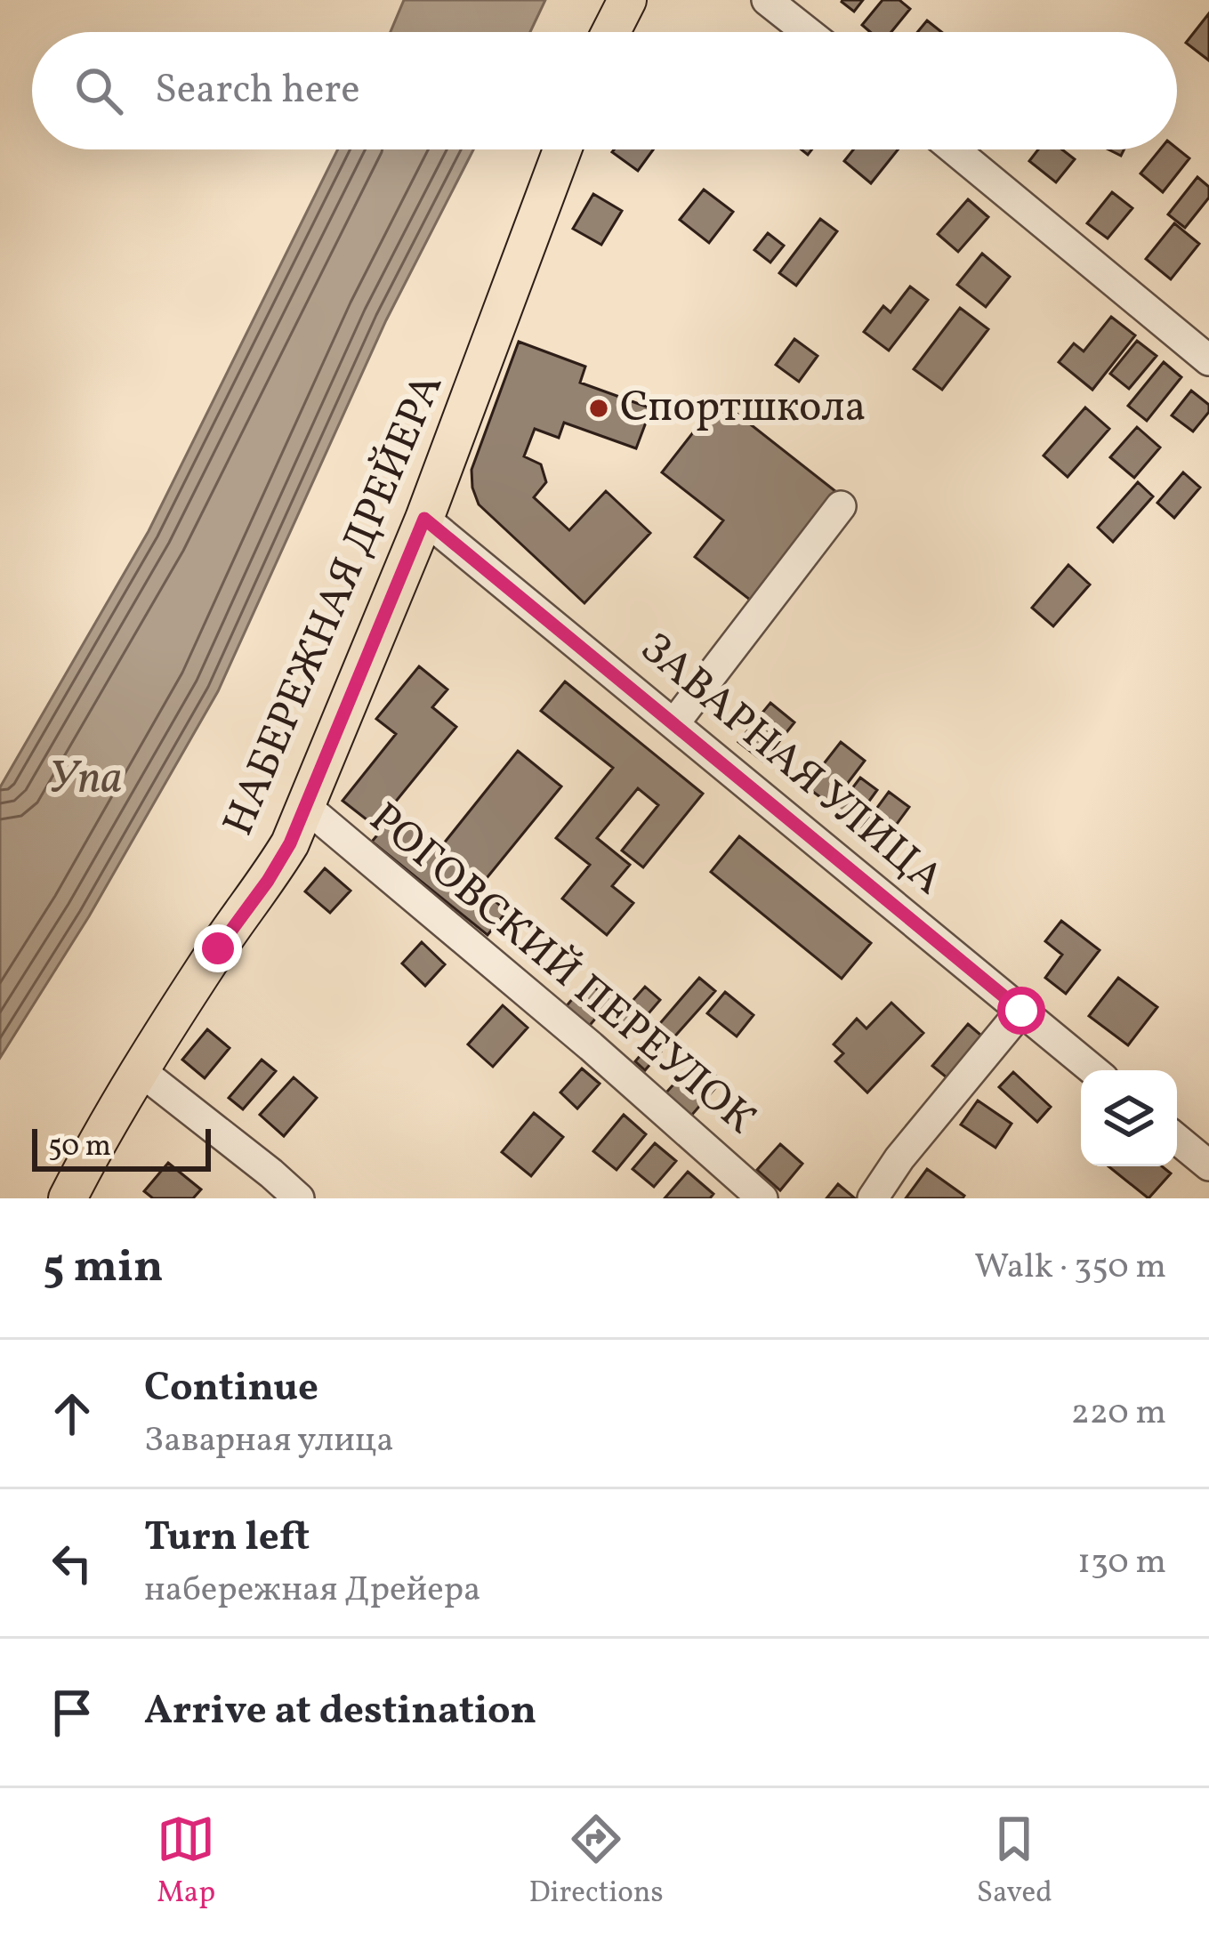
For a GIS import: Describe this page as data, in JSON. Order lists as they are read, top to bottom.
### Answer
{
  "streets": {
    "main road": ["НАБЕРЕЖНАЯ ДРЕЙЕРА"],
    "street": ["ЗАВАРНАЯ УЛИЦА", "РОГОВСКИЙ ПЕРЕУЛОК"]
  },
  "crossings": [
    ["НАБЕРЕЖНАЯ ДРЕЙЕРА", "ЗАВАРНАЯ УЛИЦА"],
    ["НАБЕРЕЖНАЯ ДРЕЙЕРА", "РОГОВСКИЙ ПЕРЕУЛОК"]
  ],
  "water": ["Упа"],
  "places": ["Спортшкола"],
  "scale_bar": "50 m",
  "page": {
    "search": "Search here",
    "scale": "50 m",
    "heading": ["5 min", "Walk · 350 m"],
    "list": [
      ["Continue", "Заварная улица", "220 m"],
      ["Turn left", "набережная Дрейера", "130 m"],
      "Arrive at destination"
    ],
    "nav": ["Map", "Directions", "Saved"]
  }
}
